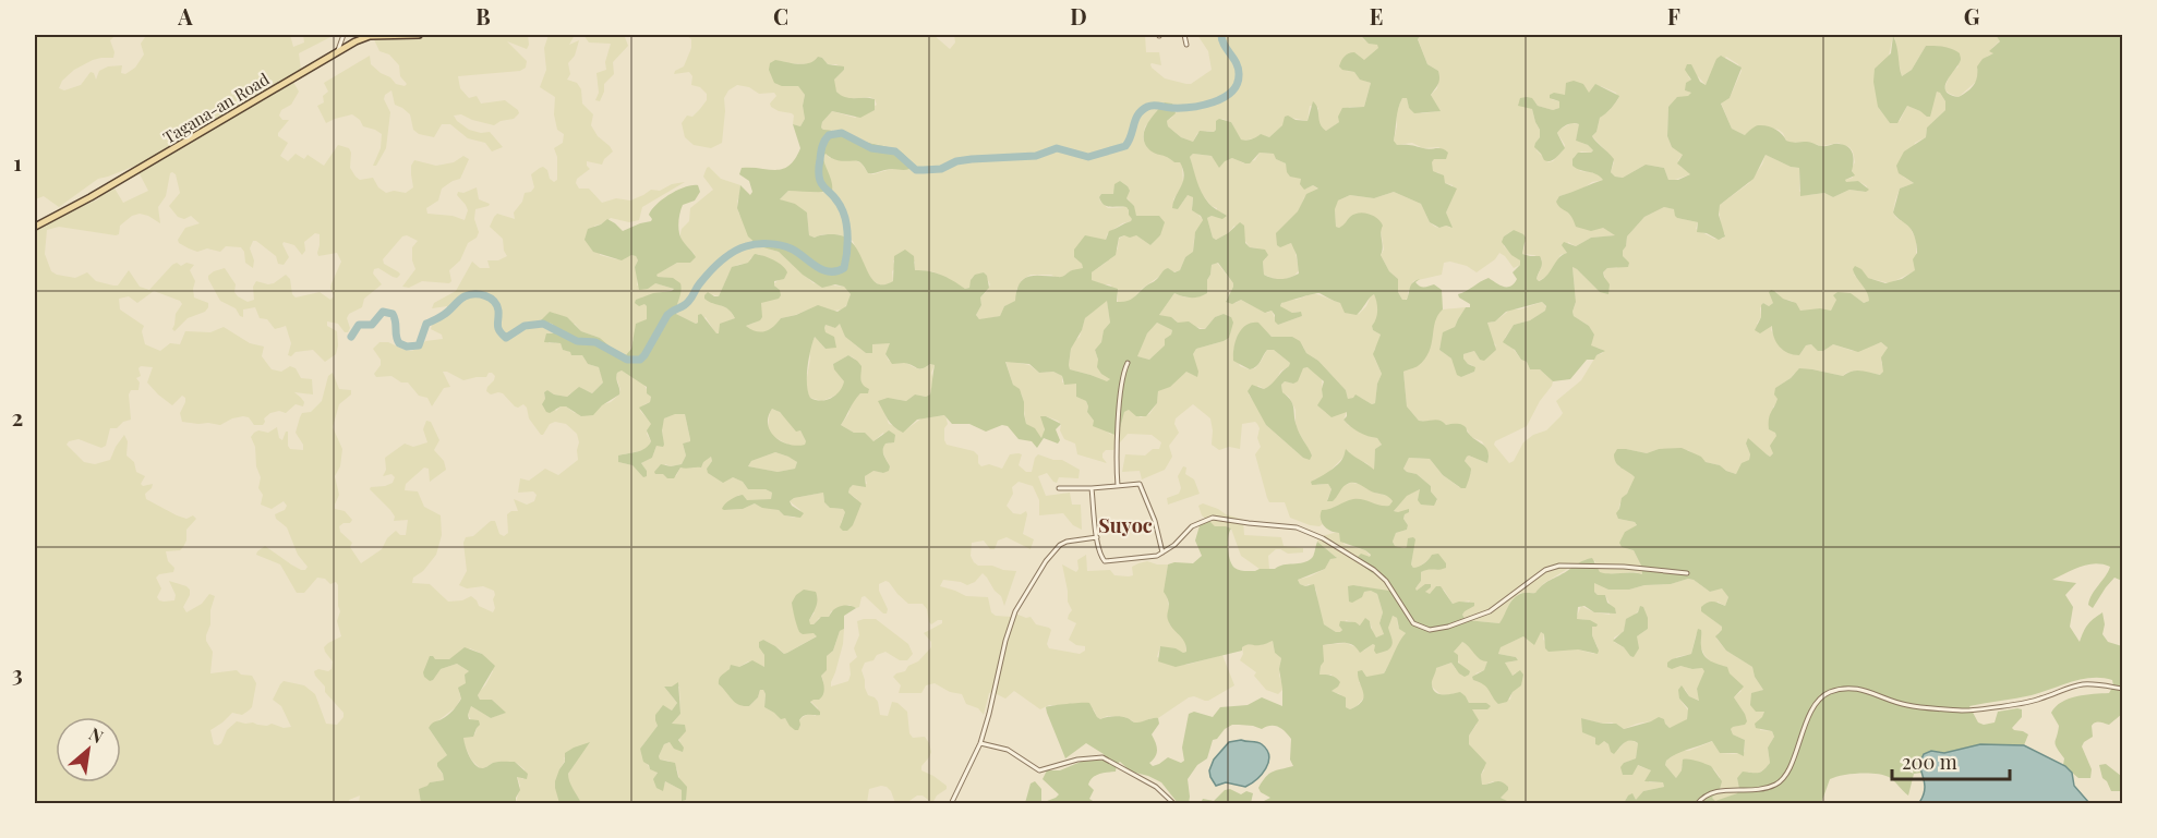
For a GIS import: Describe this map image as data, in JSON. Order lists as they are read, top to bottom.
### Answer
{
  "streets": {
    "main road": ["Tagana-an Road"]
  },
  "districts": ["Suyoc"],
  "scale_bar": "200 m",
  "north": "top right",
  "grid": {
    "columns": [
      "A",
      "B",
      "C",
      "D",
      "E",
      "F",
      "G"
    ],
    "rows": ["1", "2", "3"]
  }
}
